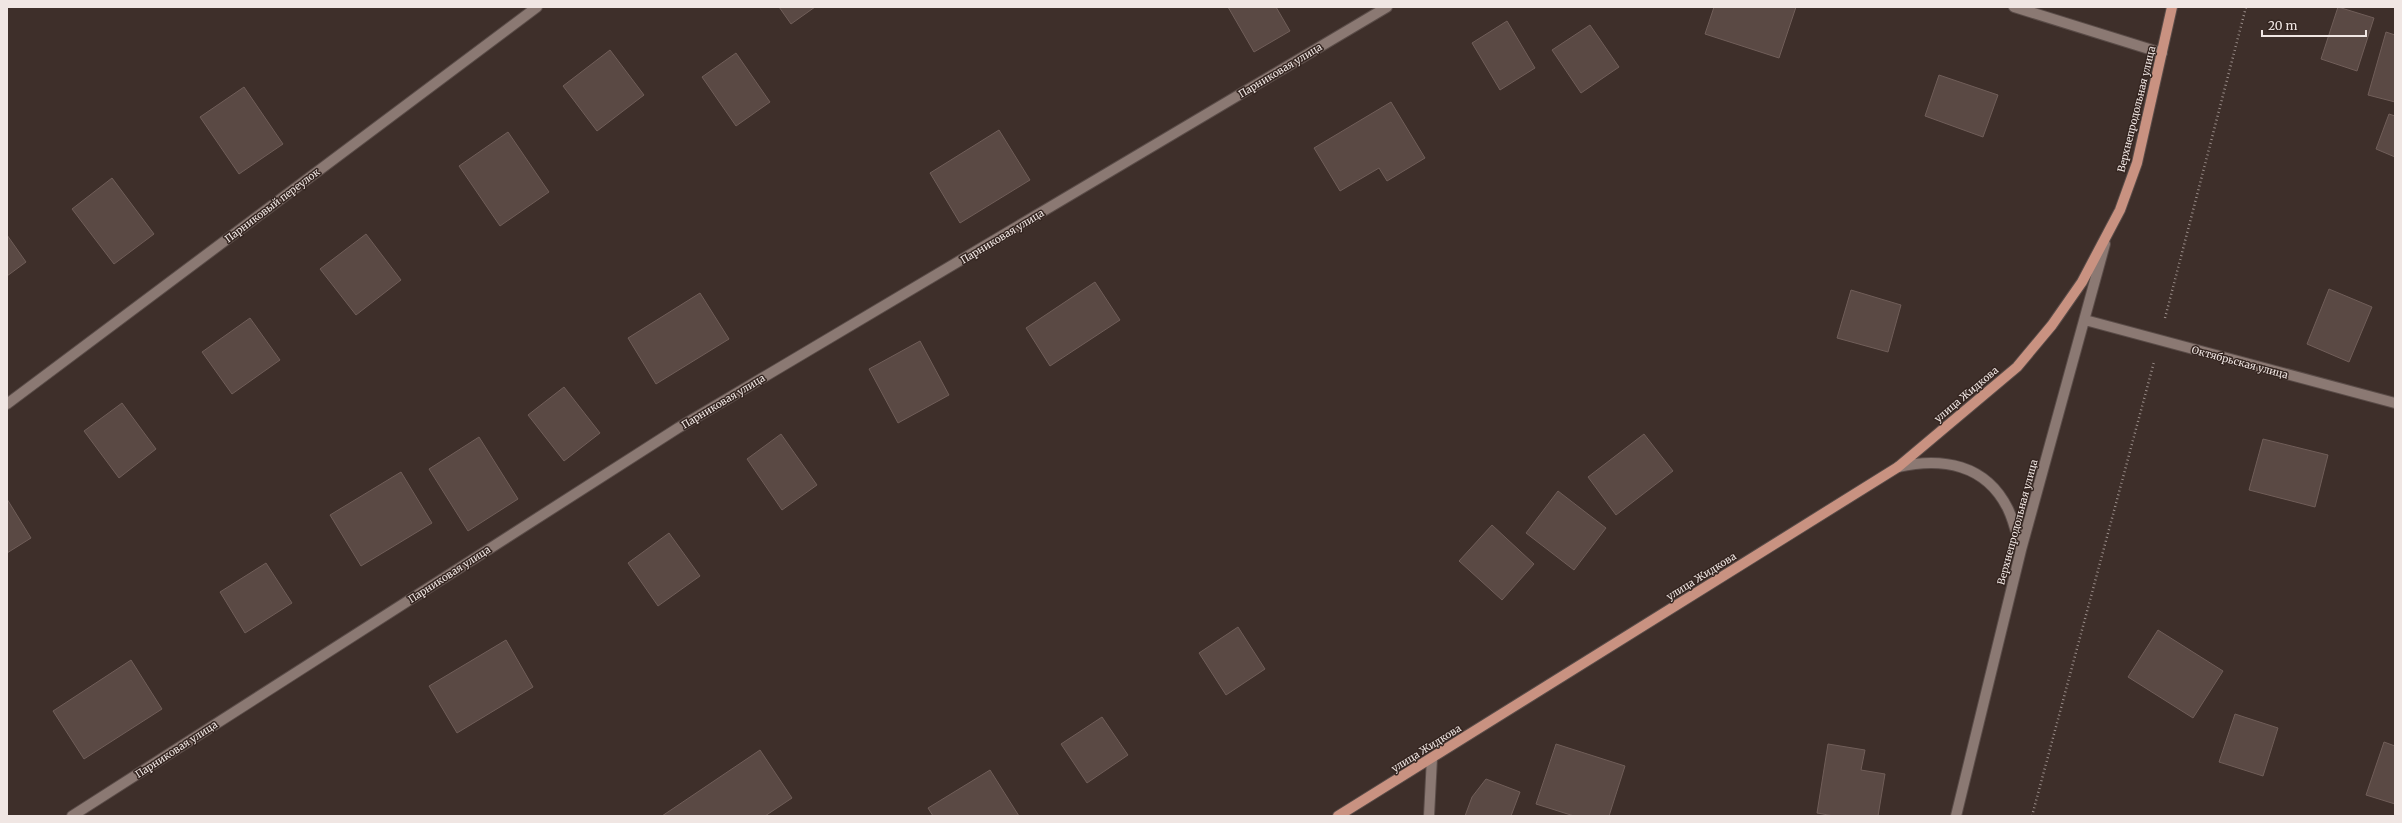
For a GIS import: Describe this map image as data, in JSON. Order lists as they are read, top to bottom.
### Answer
{
  "streets": {
    "main road": ["Верхнепродольная улица", "улица Жидкова"],
    "street": ["Парниковая улица", "Парниковый переулок", "Октябрьская улица"]
  },
  "crossings": [
    ["Верхнепродольная улица", "Октябрьская улица"],
    ["Верхнепродольная улица", "улица Жидкова"]
  ],
  "scale_bar": "20 m"
}
